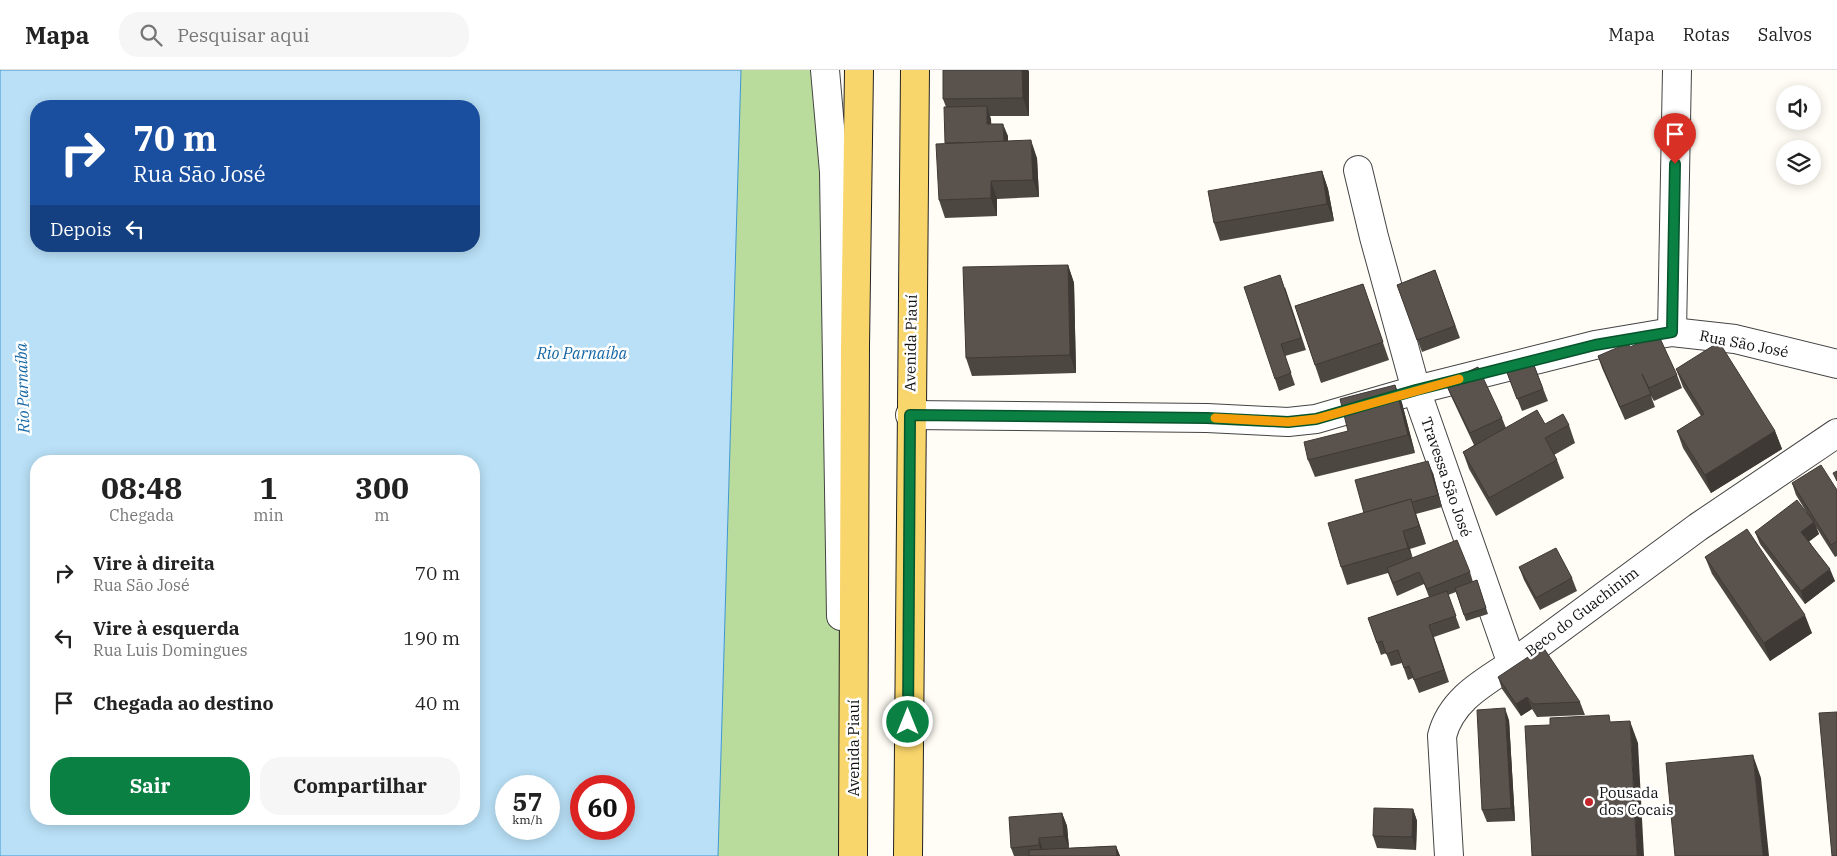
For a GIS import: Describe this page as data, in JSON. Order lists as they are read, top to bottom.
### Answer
{
  "streets": {
    "main road": ["Avenida Piauí"],
    "street": ["Rua São José", "Travessa São José", "Beco do Guachinim"]
  },
  "crossings": [
    ["Avenida Piauí", "Rua São José"],
    ["Rua São José", "Travessa São José"],
    ["Travessa São José", "Beco do Guachinim"]
  ],
  "water": ["Rio Parnaíba"],
  "places": ["Pousada dos Cocais"],
  "page": {
    "header": "Mapa",
    "search": "Pesquisar aqui",
    "nav": ["Mapa", "Rotas", "Salvos"],
    "turn": ["70 m", "Rua São José"],
    "then": "Depois",
    "eta": [
      "08:48",
      "Chegada",
      "1",
      "min",
      "300",
      "m"
    ],
    "list": [
      {
        "name": "Vire à direita",
        "note": "Rua São José",
        "value": "70 m"
      },
      {
        "name": "Vire à esquerda",
        "note": "Rua Luis Domingues",
        "value": "190 m"
      },
      {
        "name": "Chegada ao destino",
        "value": "40 m"
      }
    ],
    "buttons": ["Sair", "Compartilhar"],
    "speed": "57 km/h",
    "limit": "60"
  }
}
